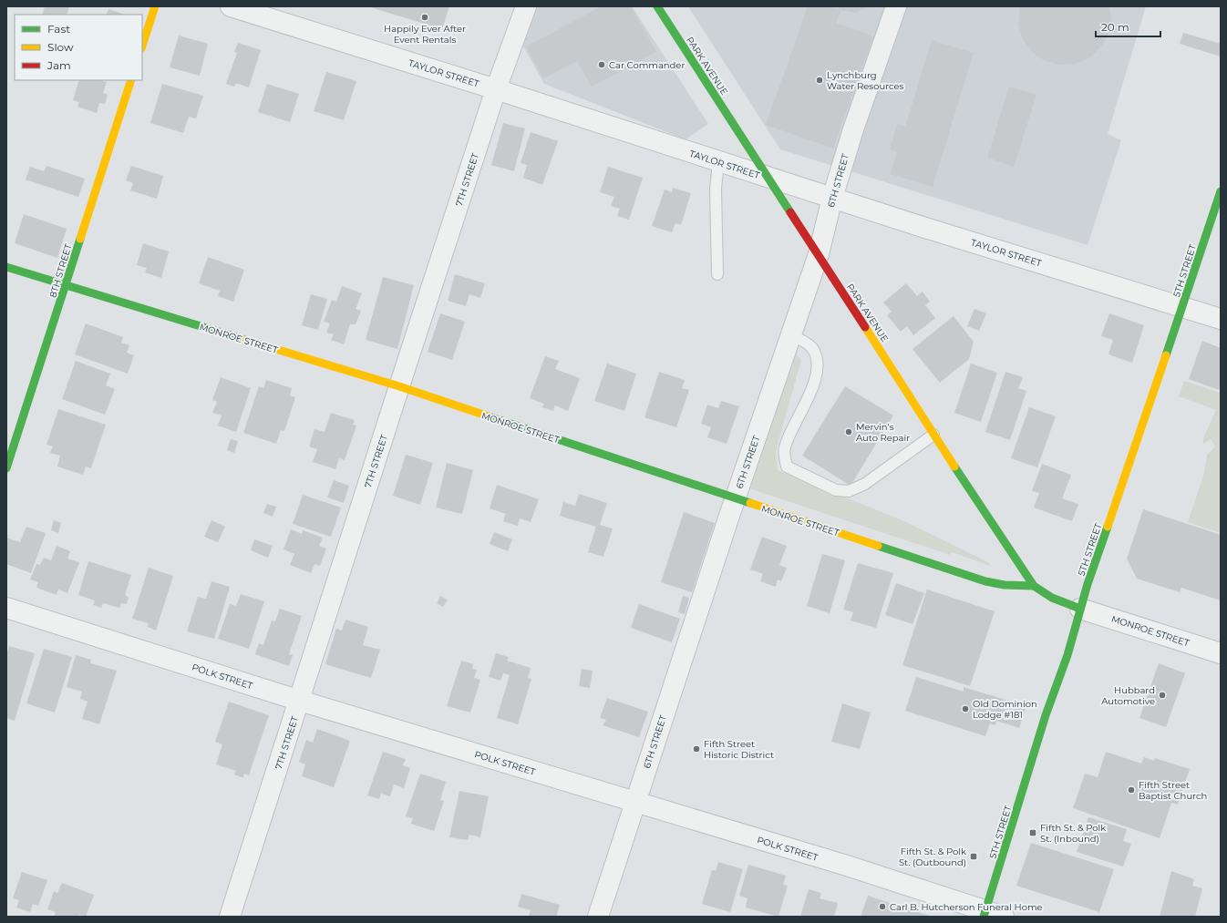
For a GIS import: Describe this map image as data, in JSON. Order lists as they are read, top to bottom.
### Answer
{
  "streets": {
    "street": [
      "PARK AVENUE",
      "TAYLOR STREET",
      "7TH STREET",
      "6TH STREET",
      "8TH STREET",
      "5TH STREET",
      "MONROE STREET",
      "POLK STREET"
    ]
  },
  "crossings": [
    ["PARK AVENUE", "TAYLOR STREET"],
    ["PARK AVENUE", "6TH STREET"],
    ["PARK AVENUE", "5TH STREET"],
    ["PARK AVENUE", "MONROE STREET"],
    ["TAYLOR STREET", "7TH STREET"],
    ["TAYLOR STREET", "6TH STREET"],
    ["TAYLOR STREET", "5TH STREET"],
    ["7TH STREET", "MONROE STREET"],
    ["7TH STREET", "POLK STREET"],
    ["6TH STREET", "MONROE STREET"],
    ["6TH STREET", "POLK STREET"],
    ["8TH STREET", "MONROE STREET"],
    ["5TH STREET", "MONROE STREET"],
    ["5TH STREET", "POLK STREET"]
  ],
  "places": {
    "other": [
      "Happily Ever After Event Rentals",
      "Car Commander",
      "Lynchburg Water Resources",
      "Mervin's Auto Repair",
      "Hubbard Automotive",
      "Old Dominion Lodge #181",
      "Fifth Street Historic District",
      "Fifth Street Baptist Church",
      "Carl B. Hutcherson Funeral Home"
    ],
    "transit": ["Fifth St. & Polk St. (Inbound)", "Fifth St. & Polk St. (Outbound)"]
  },
  "legend": ["Fast", "Slow", "Jam"],
  "scale_bar": "20 m"
}
